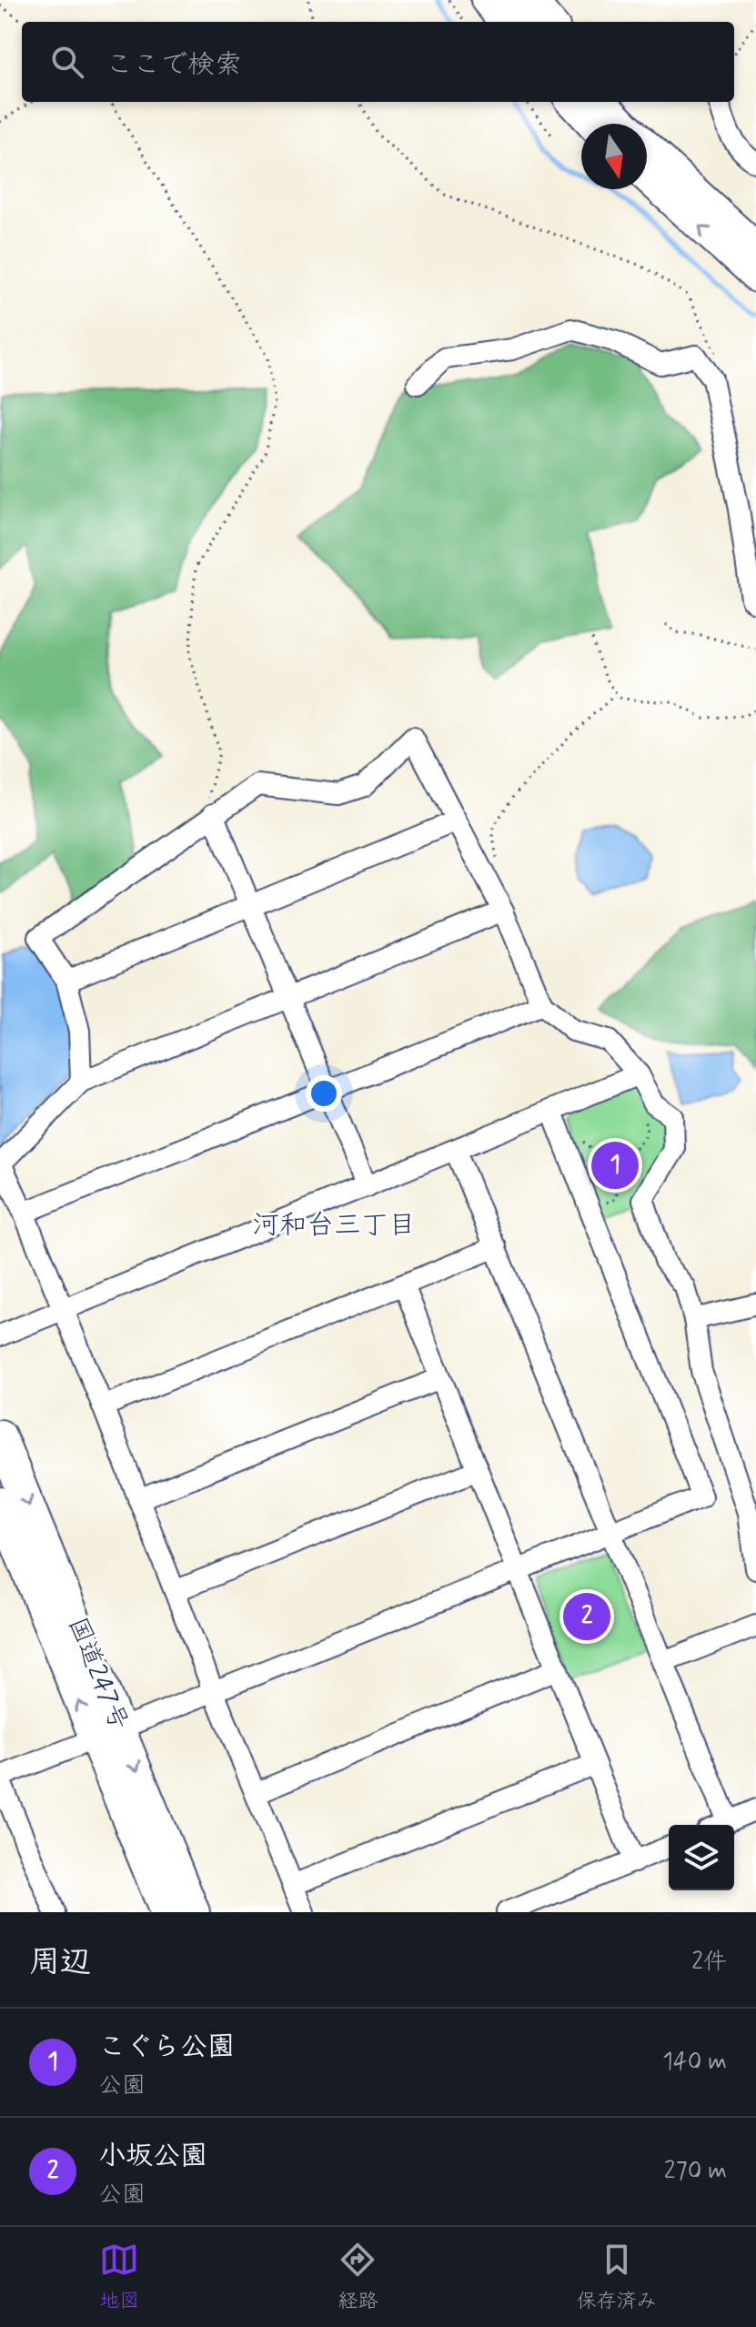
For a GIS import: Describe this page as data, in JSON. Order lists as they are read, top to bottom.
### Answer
{
  "streets": {
    "highway": ["国道247号"]
  },
  "districts": ["河和台三丁目"],
  "north": "bottom",
  "page": {
    "search": "ここで検索",
    "pins": ["1", "2"],
    "heading": ["周辺", "2件"],
    "list": [
      {
        "mark": "1",
        "name": "こぐら公園",
        "note": "公園",
        "value": "140 m"
      },
      {
        "mark": "2",
        "name": "小坂公園",
        "note": "公園",
        "value": "270 m"
      }
    ],
    "nav": ["地図", "経路", "保存済み"]
  }
}
